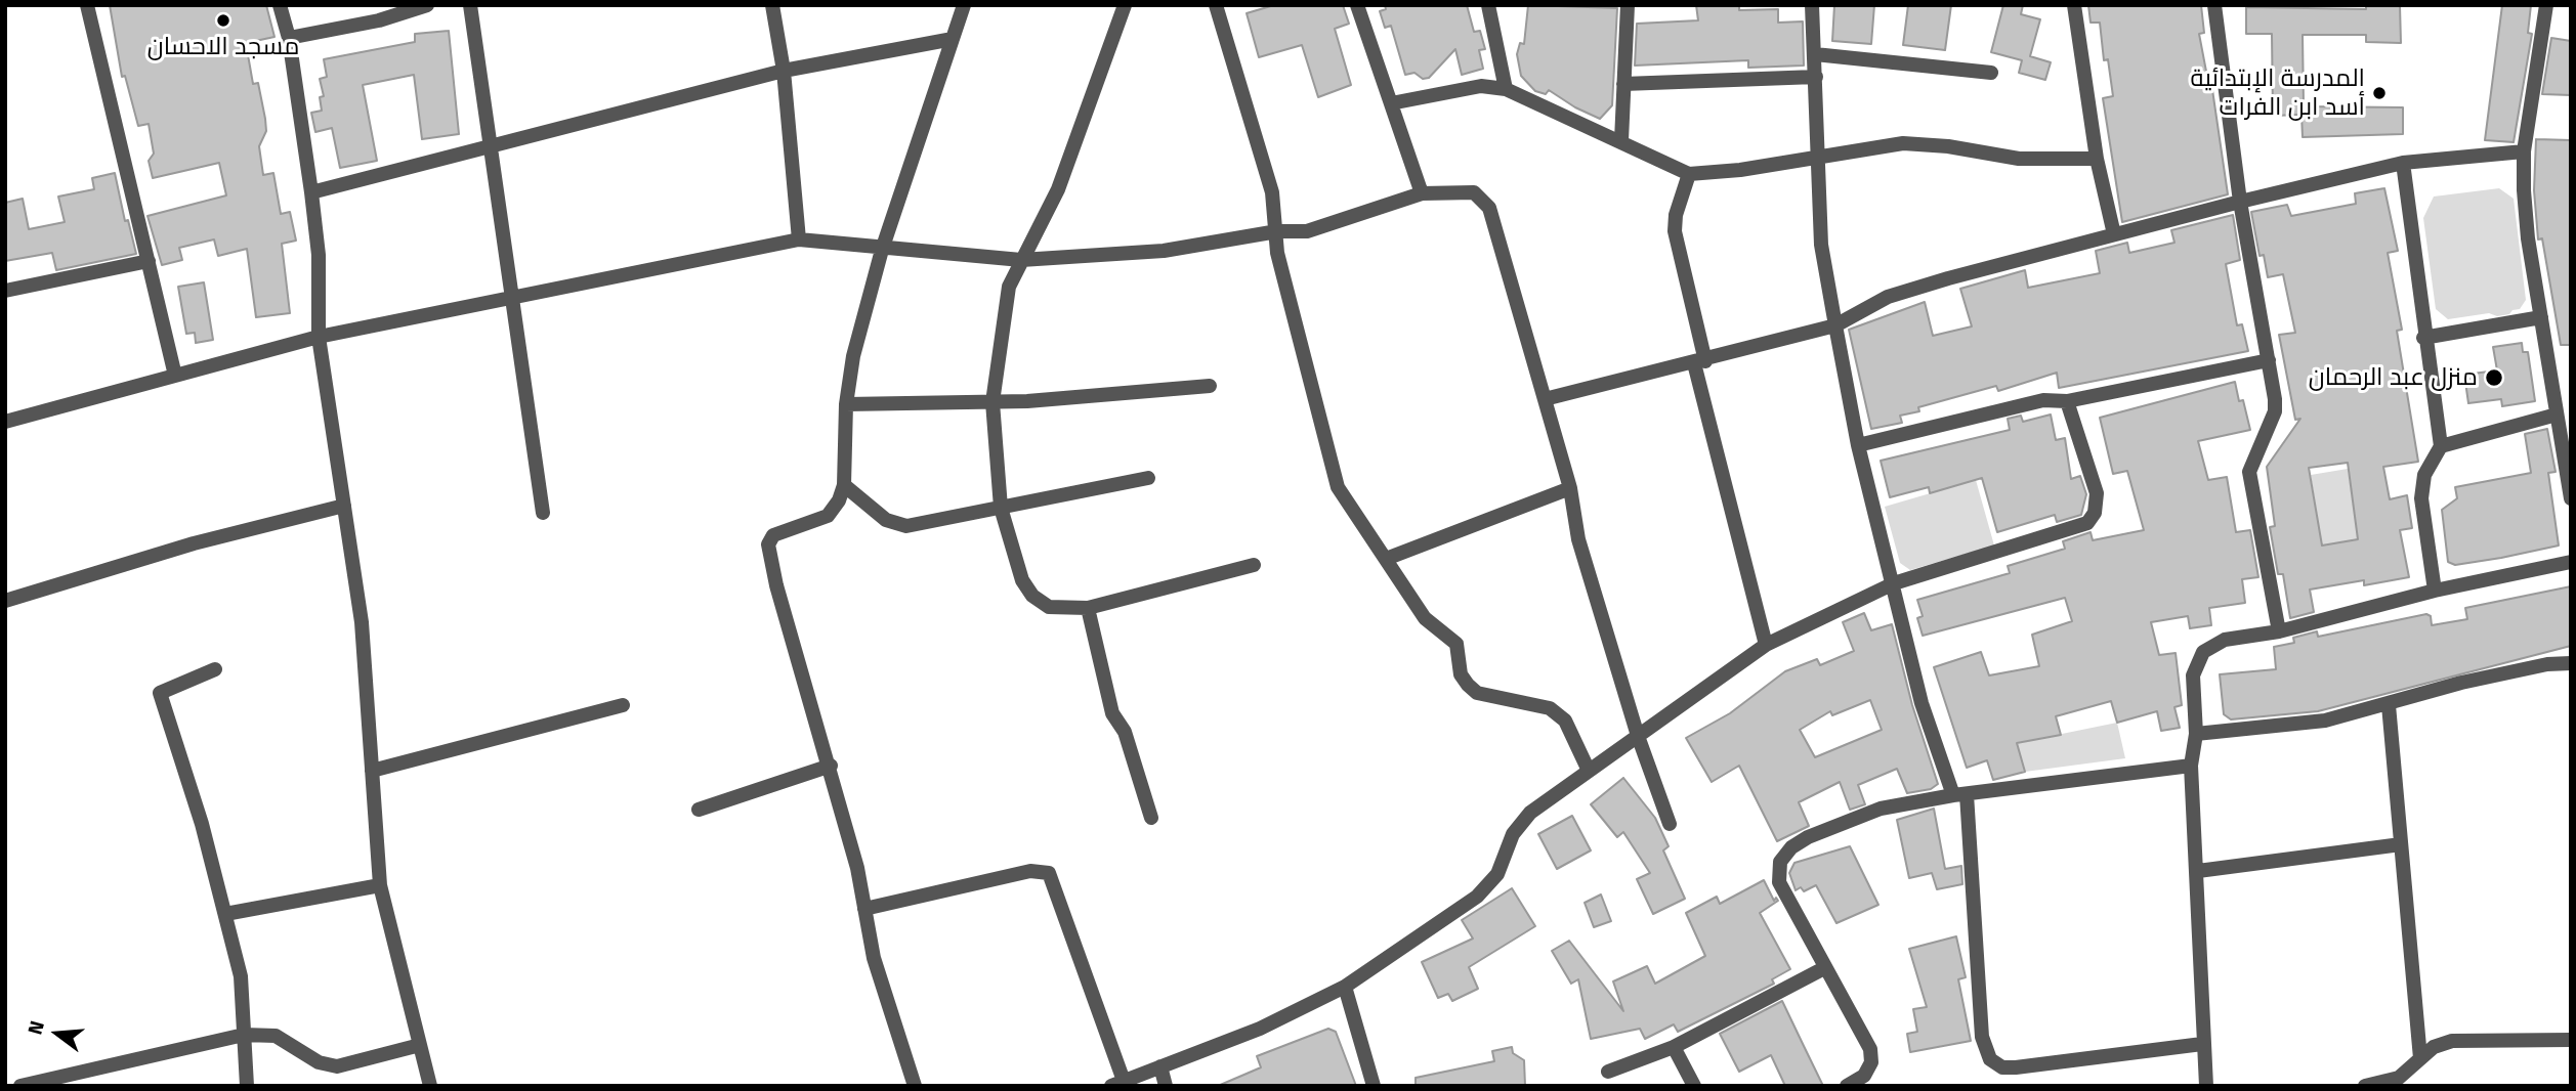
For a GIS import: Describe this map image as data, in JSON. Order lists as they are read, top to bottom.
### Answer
{
  "places": ["مسجد الاحسان", "المدرسة الإبتدائية أسد ابن الفرات", "منزل عبد الرحمان"],
  "north": "left"
}
